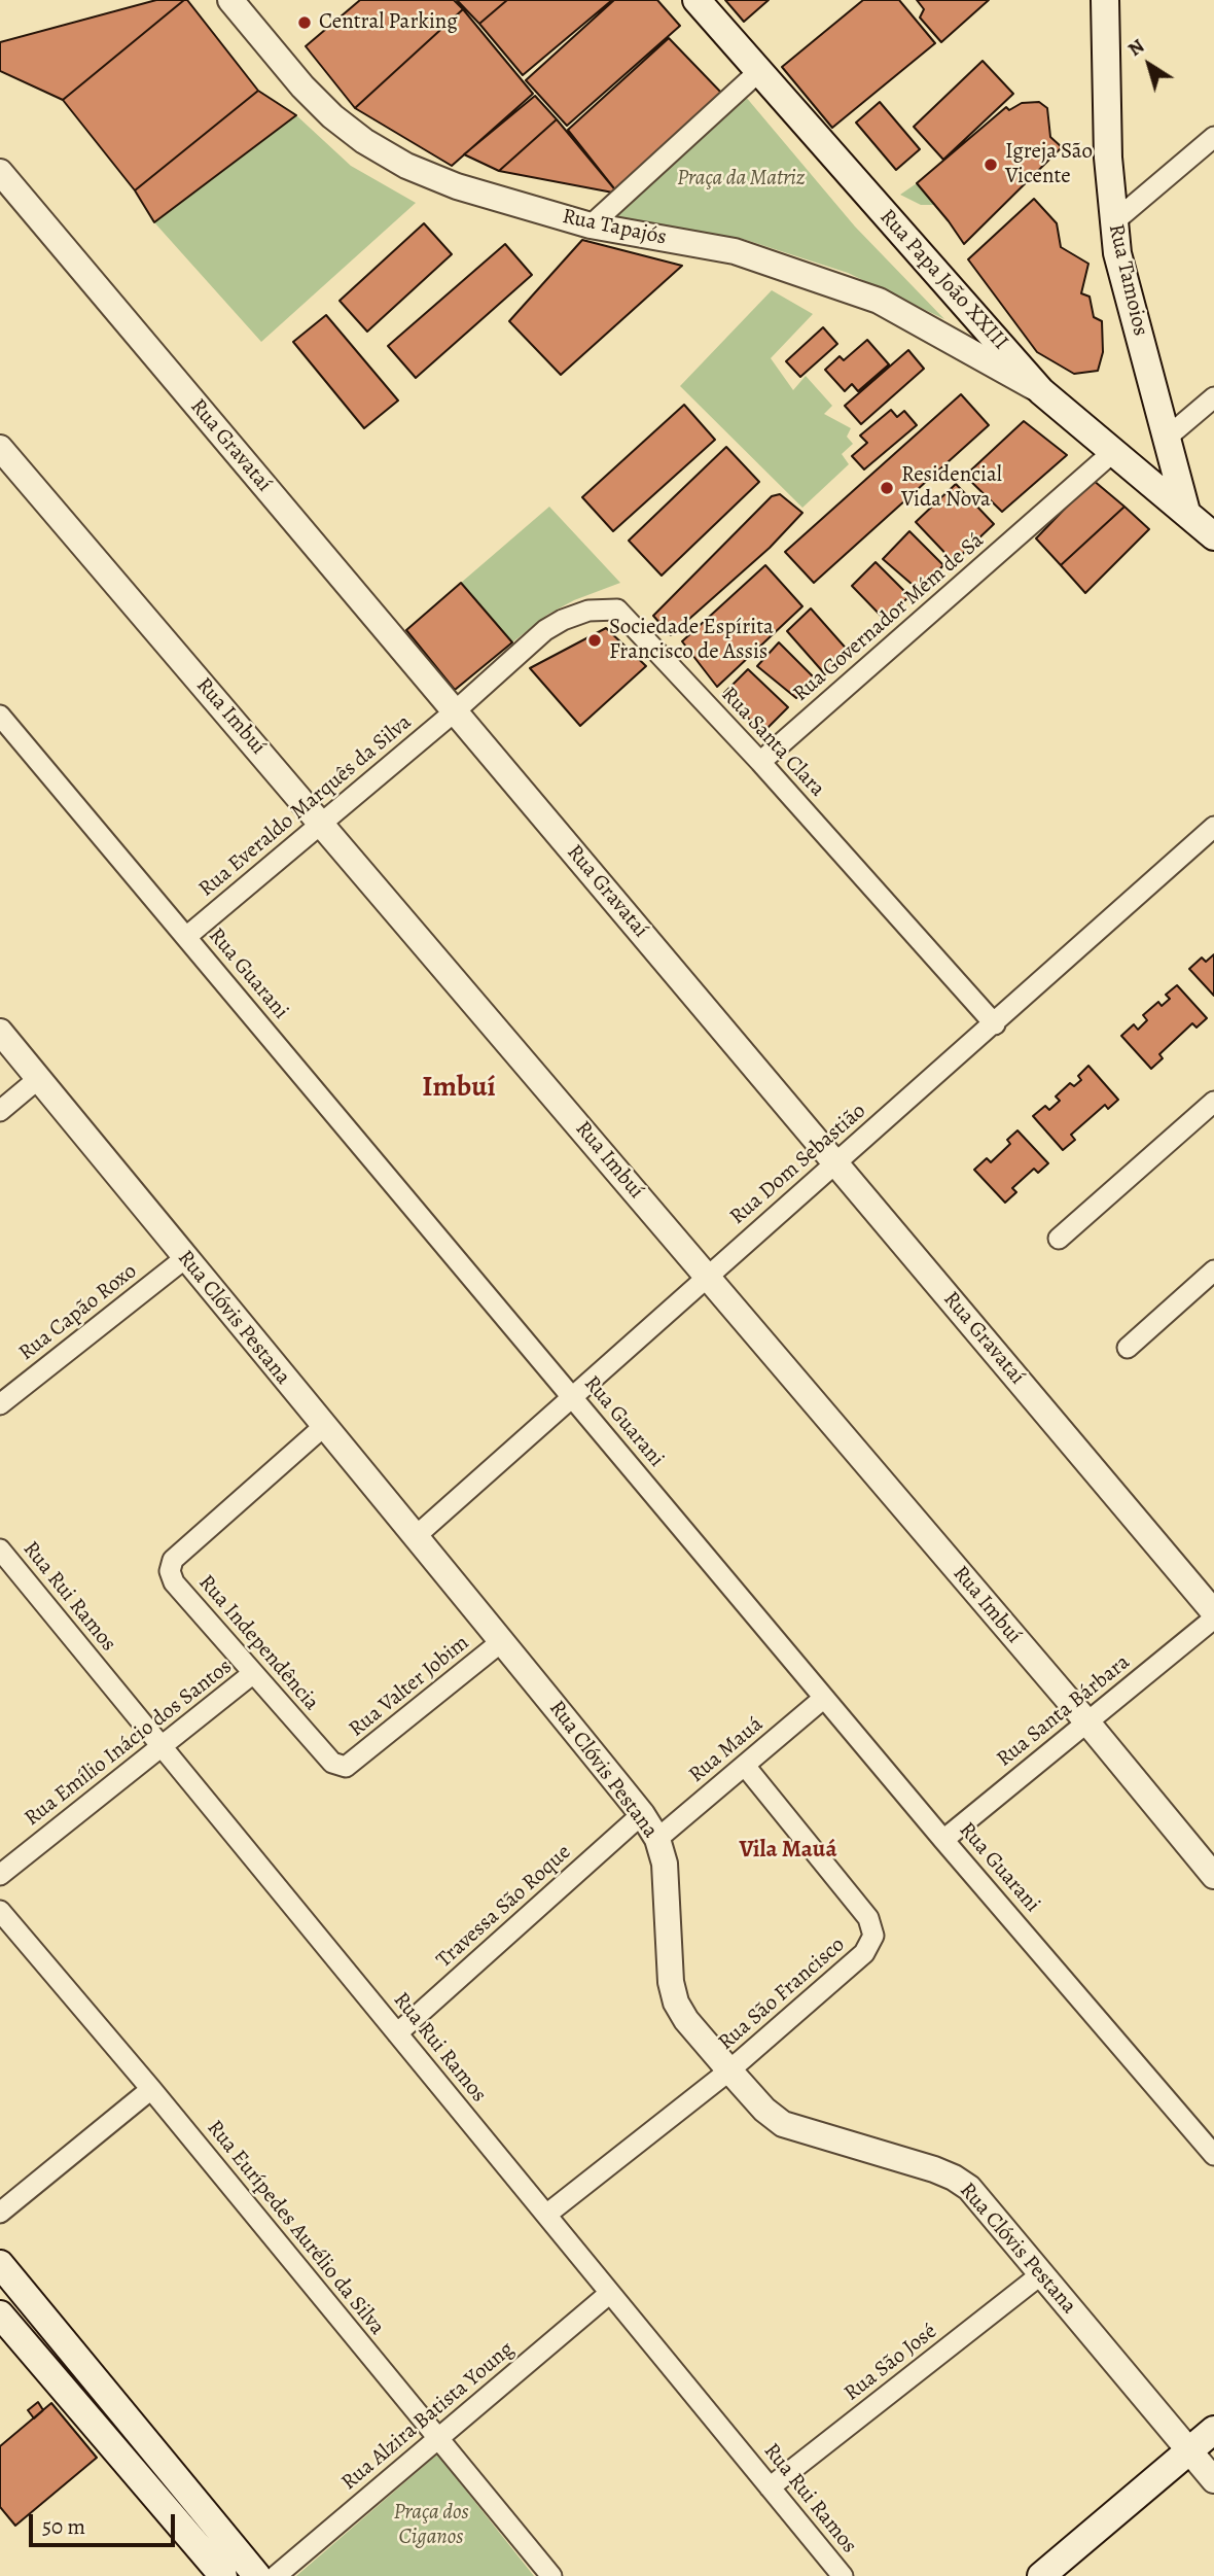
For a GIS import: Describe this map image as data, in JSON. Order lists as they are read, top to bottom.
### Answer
{
  "streets": {
    "main road": ["Rua Papa João XXIII", "Rua Tamoios"],
    "street": [
      "Rua Tapajós",
      "Rua Gravataí",
      "Rua Governador Mém de Sá",
      "Rua Imbuí",
      "Rua Santa Clara",
      "Rua Everaldo Marquês da Silva",
      "Rua Guarani",
      "Rua Dom Sebastião",
      "Rua Capão Roxo",
      "Rua Clóvis Pestana",
      "Rua Rui Ramos",
      "Rua Independência",
      "Rua Valter Jobim",
      "Rua Santa Bárbara",
      "Rua Emílio Inácio dos Santos",
      "Rua Mauá",
      "Travessa São Roque",
      "Rua São Francisco",
      "Rua Eurípedes Aurélio da Silva",
      "Rua São José",
      "Rua Alzira Batista Young"
    ]
  },
  "crossings": [
    ["Rua Tapajós", "Rua Papa João XXIII"],
    ["Rua Papa João XXIII", "Rua Tamoios"],
    ["Rua Papa João XXIII", "Rua Governador Mém de Sá"],
    ["Rua Gravataí", "Rua Santa Clara"],
    ["Rua Gravataí", "Rua Everaldo Marquês da Silva"],
    ["Rua Gravataí", "Rua Dom Sebastião"],
    ["Rua Governador Mém de Sá", "Rua Santa Clara"],
    ["Rua Imbuí", "Rua Everaldo Marquês da Silva"],
    ["Rua Imbuí", "Rua Dom Sebastião"],
    ["Rua Imbuí", "Rua Santa Bárbara"],
    ["Rua Santa Clara", "Rua Everaldo Marquês da Silva"],
    ["Rua Santa Clara", "Rua Dom Sebastião"],
    ["Rua Everaldo Marquês da Silva", "Rua Guarani"],
    ["Rua Guarani", "Rua Dom Sebastião"],
    ["Rua Guarani", "Rua Santa Bárbara"],
    ["Rua Guarani", "Rua Mauá"],
    ["Rua Dom Sebastião", "Rua Clóvis Pestana"],
    ["Rua Capão Roxo", "Rua Clóvis Pestana"],
    ["Rua Clóvis Pestana", "Rua Independência"],
    ["Rua Clóvis Pestana", "Rua Valter Jobim"],
    ["Rua Clóvis Pestana", "Rua Mauá"],
    ["Rua Clóvis Pestana", "Travessa São Roque"],
    ["Rua Clóvis Pestana", "Rua São Francisco"],
    ["Rua Clóvis Pestana", "Rua São José"],
    ["Rua Rui Ramos", "Rua Emílio Inácio dos Santos"],
    ["Rua Rui Ramos", "Travessa São Roque"],
    ["Rua Rui Ramos", "Rua São Francisco"],
    ["Rua Rui Ramos", "Rua São José"],
    ["Rua Rui Ramos", "Rua Alzira Batista Young"],
    ["Rua Independência", "Rua Valter Jobim"],
    ["Rua Independência", "Rua Emílio Inácio dos Santos"],
    ["Rua Mauá", "Rua São Francisco"],
    ["Rua Eurípedes Aurélio da Silva", "Rua Alzira Batista Young"]
  ],
  "districts": ["Imbuí", "Vila Mauá"],
  "parks": ["Praça da Matriz", "Praça dos Ciganos"],
  "places": [
    "Central Parking",
    "Igreja São Vicente",
    "Residencial Vida Nova",
    "Sociedade Espírita Francisco de Assis"
  ],
  "scale_bar": "50 m",
  "north": "top left"
}
